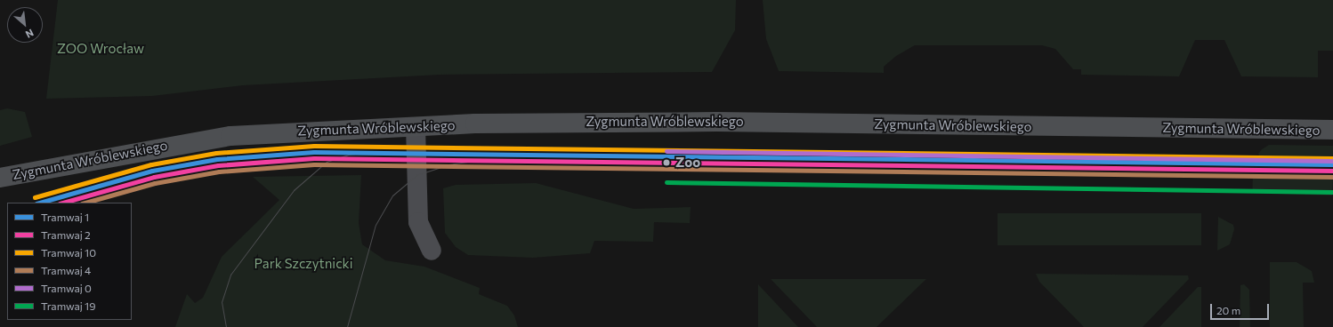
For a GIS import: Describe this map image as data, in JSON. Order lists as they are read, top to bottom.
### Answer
{
  "streets": {
    "main road": ["Zygmunta Wróblewskiego"]
  },
  "parks": ["ZOO Wrocław", "Park Szczytnicki"],
  "places": ["Zoo"],
  "lines": [
    "tram line 10",
    "tram line 0",
    "tram line 1",
    "tram line 2",
    "tram line 4",
    "tram line 19"
  ],
  "legend": [
    "Tramwaj 1",
    "Tramwaj 2",
    "Tramwaj 10",
    "Tramwaj 4",
    "Tramwaj 0",
    "Tramwaj 19"
  ],
  "scale_bar": "20 m",
  "north": "bottom right"
}
